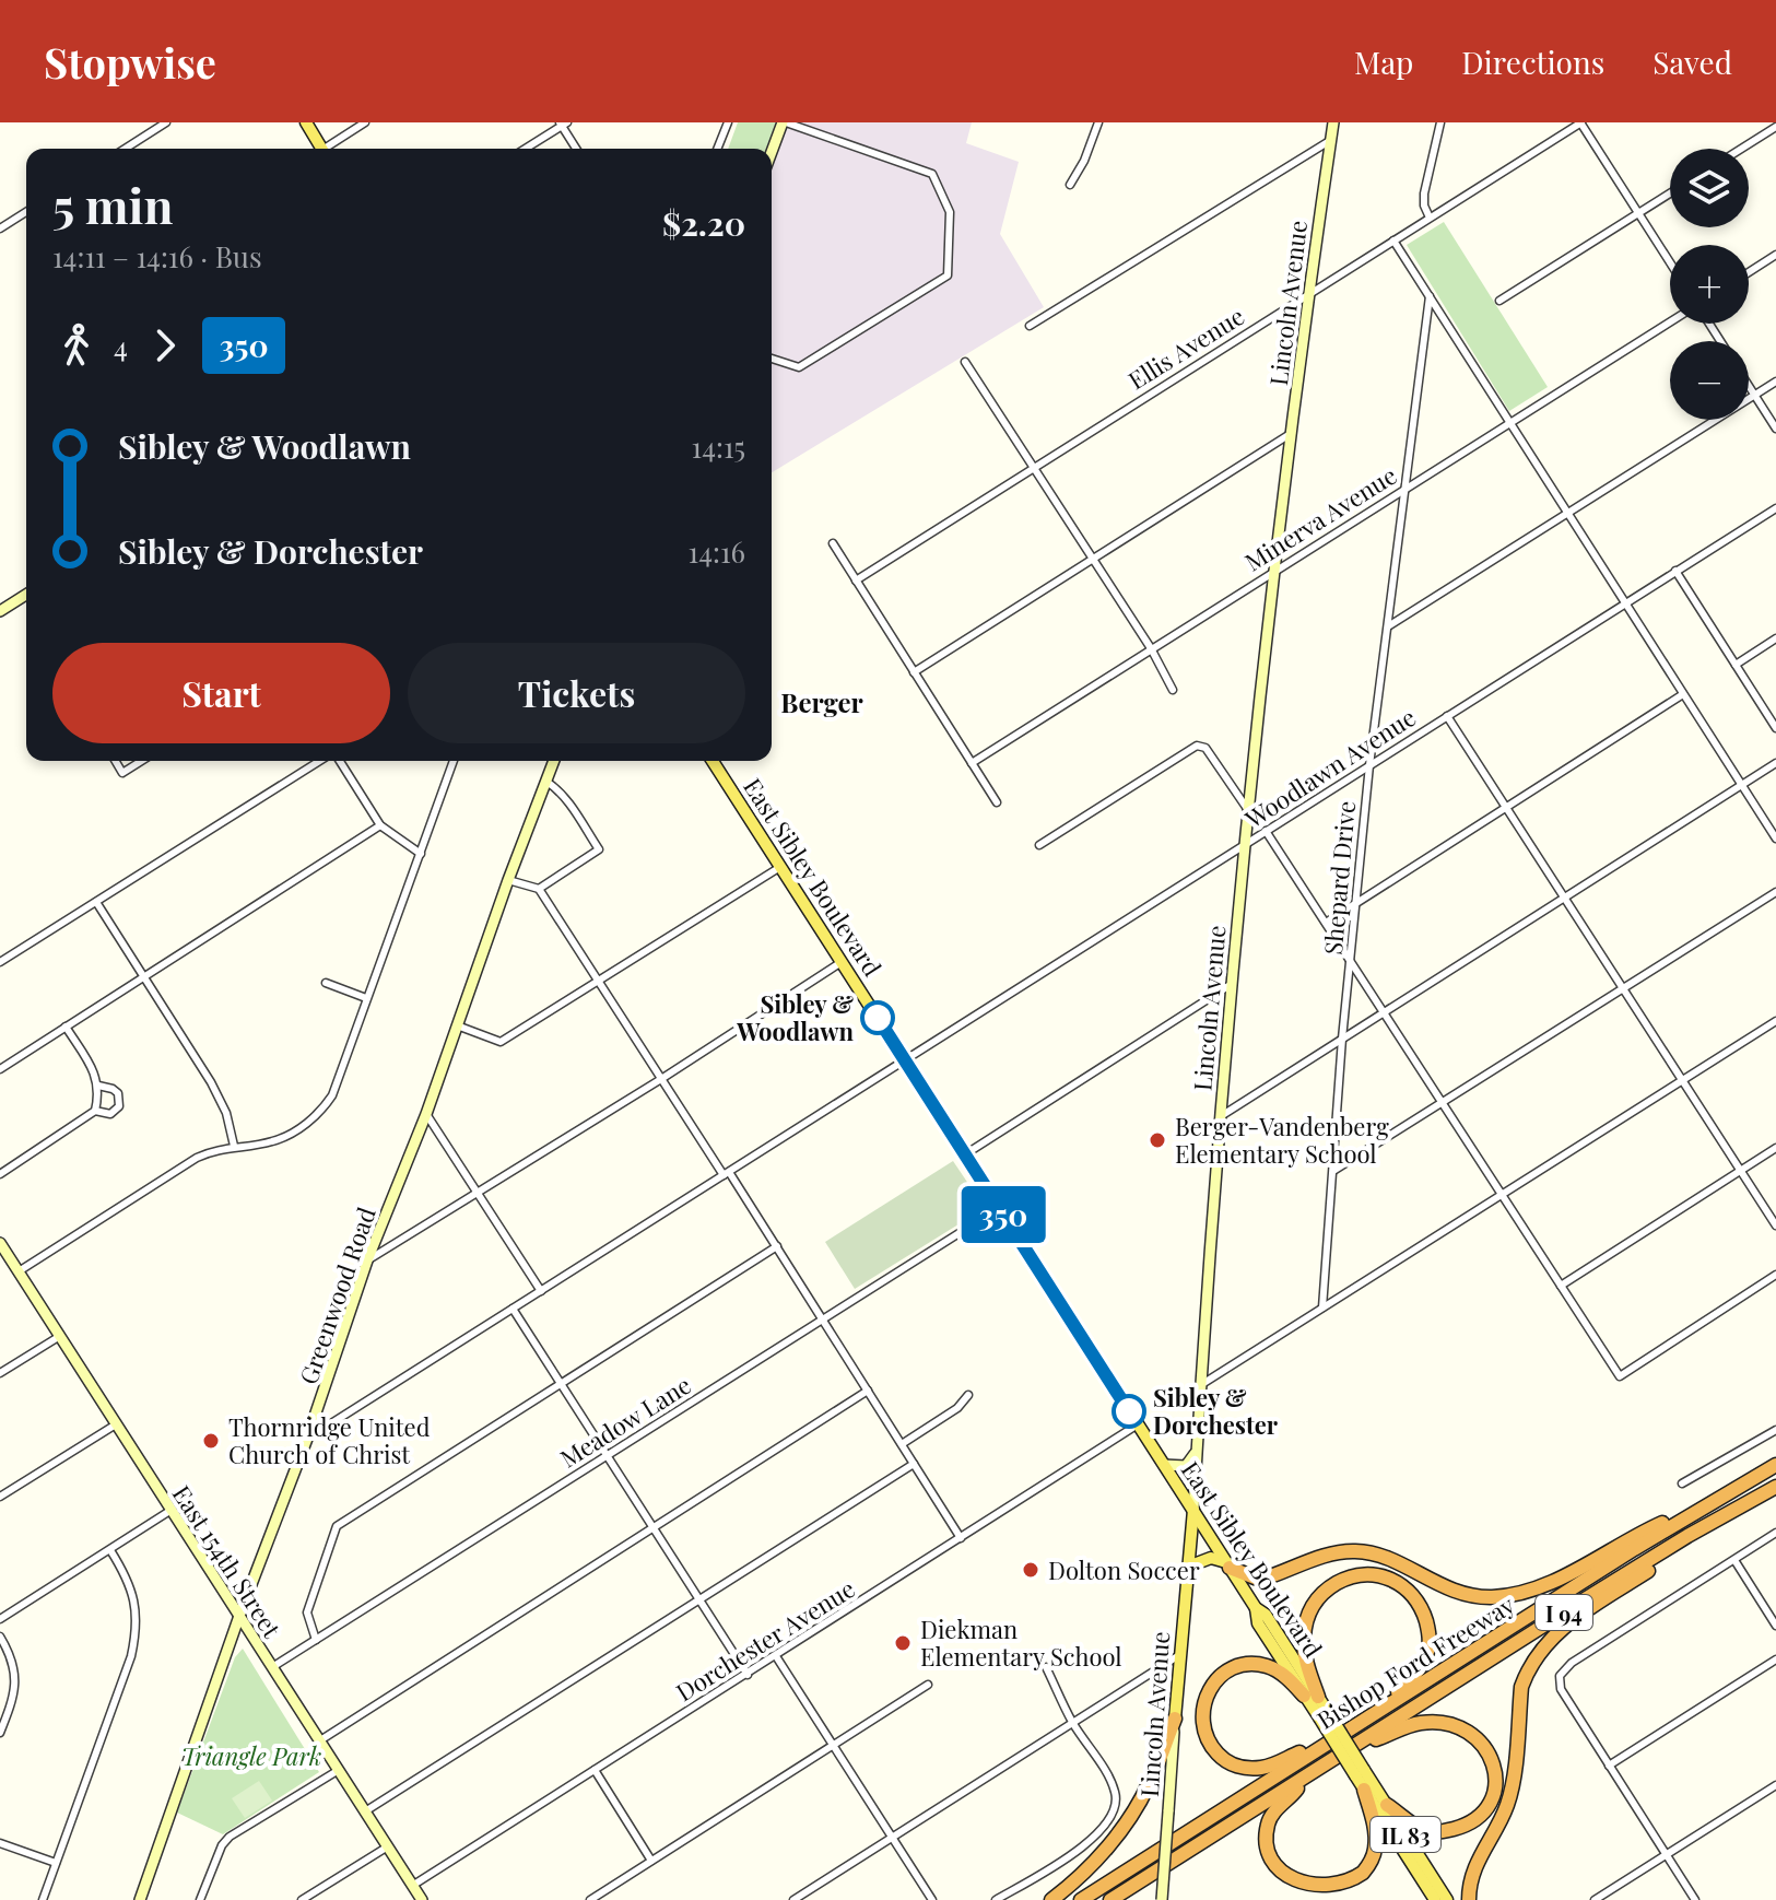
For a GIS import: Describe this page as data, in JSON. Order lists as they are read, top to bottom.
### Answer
{
  "streets": {
    "highway": ["I 94", "Bishop Ford Freeway"],
    "main road": ["Lincoln Avenue", "East Sibley Boulevard", "IL 83"],
    "street": [
      "Ellis Avenue",
      "Minerva Avenue",
      "Woodlawn Avenue",
      "Shepard Drive",
      "Greenwood Road",
      "Meadow Lane",
      "East 154th Street",
      "Dorchester Avenue"
    ]
  },
  "crossings": [
    ["Lincoln Avenue", "Ellis Avenue"],
    ["Lincoln Avenue", "Minerva Avenue"],
    ["Lincoln Avenue", "Woodlawn Avenue"],
    ["Lincoln Avenue", "East Sibley Boulevard"],
    ["Minerva Avenue", "Shepard Drive"],
    ["Woodlawn Avenue", "East Sibley Boulevard"],
    ["Woodlawn Avenue", "Shepard Drive"],
    ["Woodlawn Avenue", "Greenwood Road"],
    ["East Sibley Boulevard", "Meadow Lane"],
    ["East Sibley Boulevard", "Dorchester Avenue"],
    ["East Sibley Boulevard", "IL 83"],
    ["Greenwood Road", "East 154th Street"],
    ["Meadow Lane", "East 154th Street"],
    ["East 154th Street", "Dorchester Avenue"]
  ],
  "districts": ["Berger"],
  "parks": ["Triangle Park"],
  "places": [
    "Sibley & Woodlawn",
    "Berger-Vandenberg Elementary School",
    "Sibley & Dorchester",
    "Thornridge United Church of Christ",
    "Dolton Soccer",
    "Diekman Elementary School"
  ],
  "lines": ["bus line 350"],
  "page": {
    "header": "Stopwise",
    "nav": ["Map", "Directions", "Saved"],
    "on_map": "350",
    "map_buttons": ["+", "−"],
    "heading": ["5 min", "14:11 – 14:16 · Bus", "$2.20"],
    "legs": ["4", "350"],
    "list": [
      {
        "name": "Sibley & Woodlawn",
        "value": "14:15"
      },
      {
        "name": "Sibley & Dorchester",
        "value": "14:16"
      }
    ],
    "buttons": ["Start", "Tickets"]
  }
}
